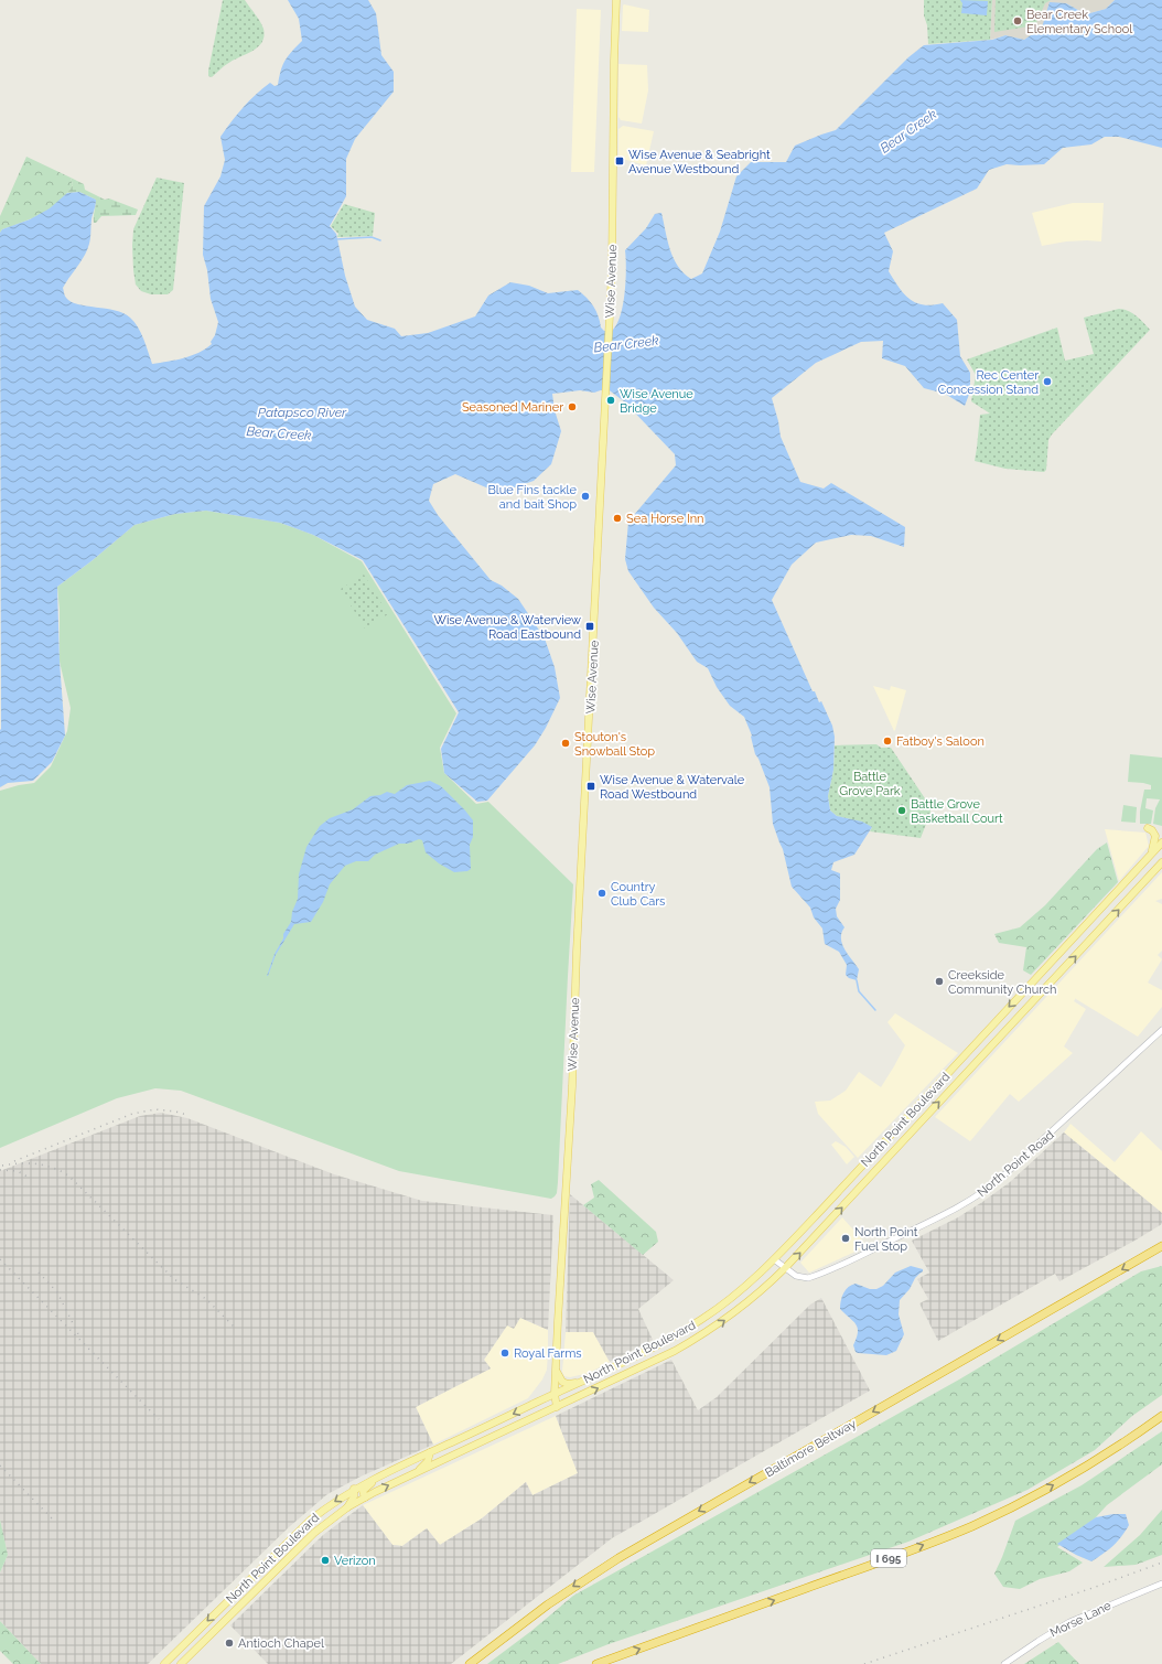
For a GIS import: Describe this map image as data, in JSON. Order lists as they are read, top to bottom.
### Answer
{
  "streets": {
    "highway": ["Baltimore Beltway", "I 695"],
    "main road": ["Wise Avenue", "North Point Boulevard"],
    "street": ["North Point Road", "Morse Lane"]
  },
  "crossings": [
    ["Wise Avenue", "North Point Boulevard"],
    ["North Point Boulevard", "North Point Road"]
  ],
  "one_way": ["Baltimore Beltway"],
  "water": ["Bear Creek", "Patapsco River"],
  "parks": ["Battle Grove Park"],
  "places": {
    "other": [
      "Bear Creek Elementary School",
      "Rec Center Concession Stand",
      "Wise Avenue Bridge",
      "Seasoned Mariner",
      "Blue Fins tackle and bait Shop",
      "Sea Horse Inn",
      "Fatboy's Saloon",
      "Stouton's Snowball Stop",
      "Battle Grove Basketball Court",
      "Country Club Cars",
      "Creekside Community Church",
      "North Point Fuel Stop",
      "Royal Farms",
      "Verizon",
      "Antioch Chapel"
    ],
    "transit": ["Wise Avenue & Seabright Avenue Westbound", "Wise Avenue & Waterview Road Eastbound", "Wise Avenue & Watervale Road Westbound"]
  }
}
